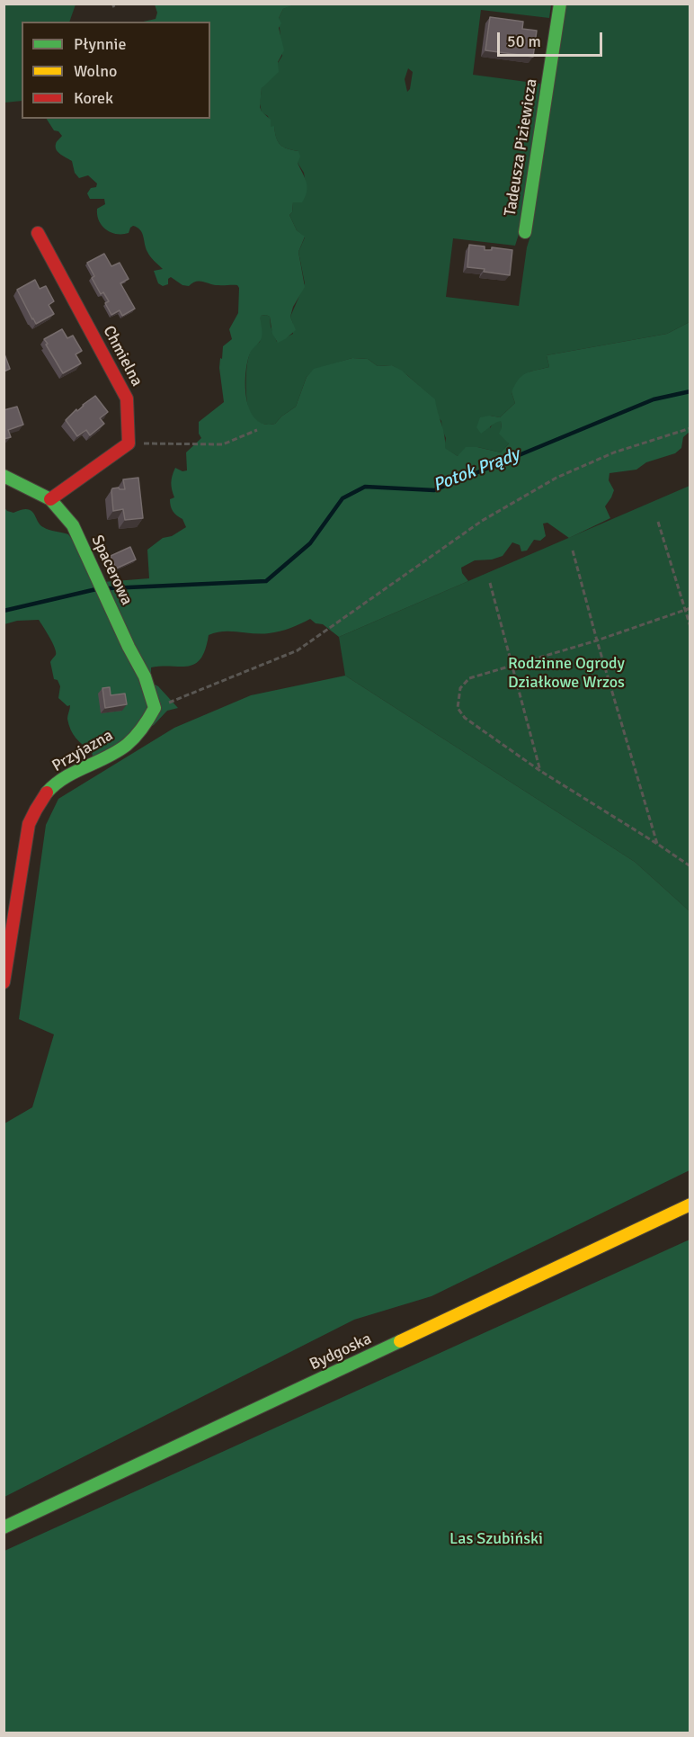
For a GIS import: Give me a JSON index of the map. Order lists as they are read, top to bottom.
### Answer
{
  "streets": {
    "street": [
      "Tadeusza Piziewicza",
      "Chmielna",
      "Spacerowa",
      "Przyjazna",
      "Bydgoska"
    ]
  },
  "crossings": [
    ["Spacerowa", "Przyjazna"]
  ],
  "water": ["Potok Prądy"],
  "parks": ["Rodzinne Ogrody Działkowe Wrzos", "Las Szubiński"],
  "legend": ["Płynnie", "Wolno", "Korek"],
  "scale_bar": "50 m"
}
